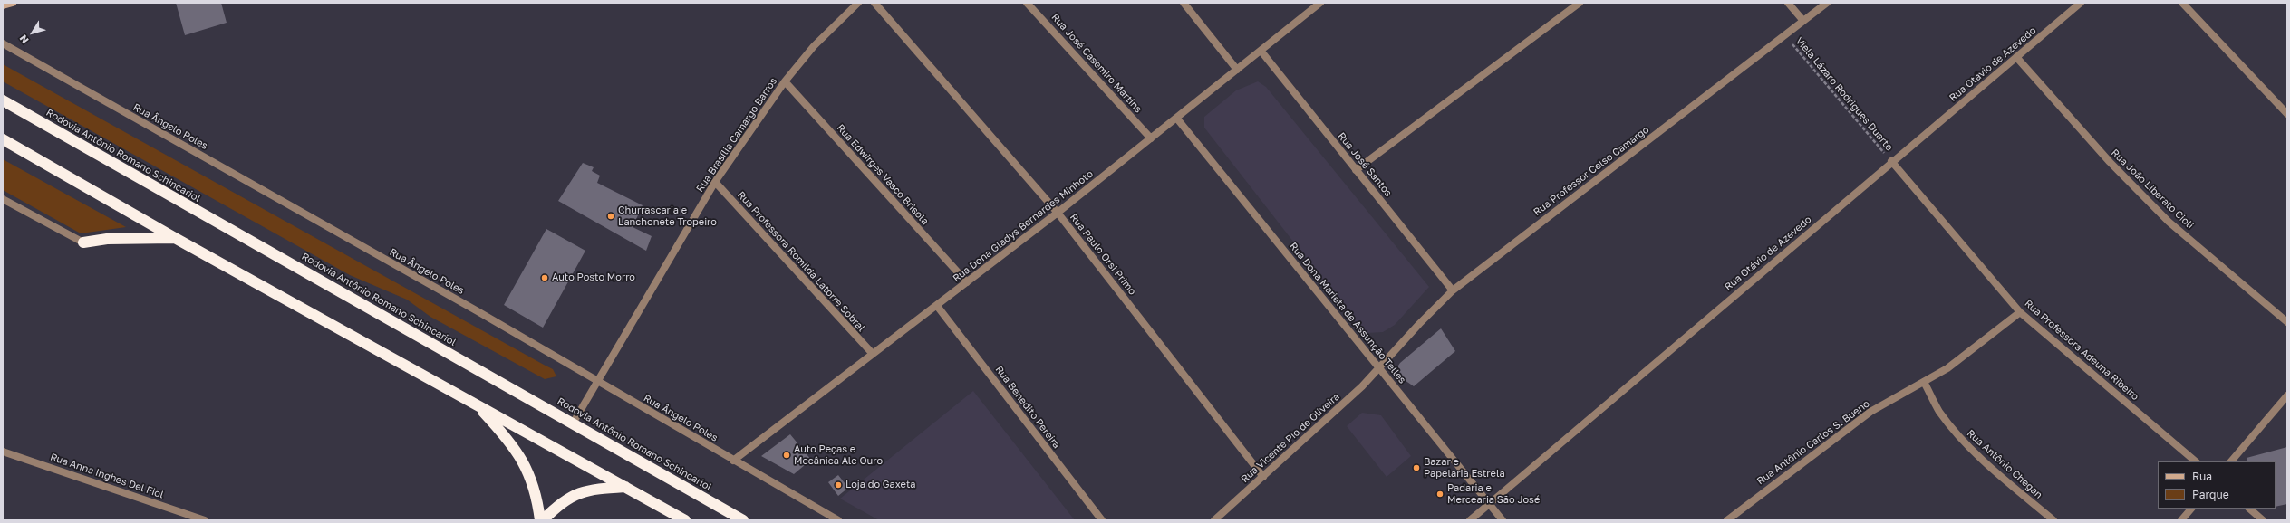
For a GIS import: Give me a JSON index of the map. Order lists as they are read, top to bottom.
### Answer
{
  "streets": {
    "highway": ["Rodovia Antônio Romano Schincariol"],
    "street": [
      "Rua José Casemiro Martins",
      "Rua Otávio de Azevedo",
      "Rua Ângelo Poles",
      "Rua Brasília Camargo Barros",
      "Rua José Santos",
      "Rua Professor Celso Camargo",
      "Rua Edwirges Vasco Brisola",
      "Rua João Liberato Cioli",
      "Rua Dona Gladys Bernardes Minhoto",
      "Rua Paulo Orsi Primo",
      "Rua Professora Romilda Latorre Sobral",
      "Rua Dona Marieta de Assunção Telles",
      "Rua Professora Adeuna Ribeiro",
      "Rua Benedito Pereira",
      "Rua Vicente Pio de Oliveira",
      "Rua Antônio Carlos S. Bueno",
      "Rua Antônio Chegan",
      "Rua Anna Inghes Del Fiol"
    ],
    "path": ["Viela Lázaro Rodrigues Duarte"]
  },
  "crossings": [
    ["Rua José Casemiro Martins", "Rua Dona Gladys Bernardes Minhoto"],
    ["Rua Otávio de Azevedo", "Viela Lázaro Rodrigues Duarte"],
    ["Rua Otávio de Azevedo", "Rua João Liberato Cioli"],
    ["Rua Otávio de Azevedo", "Rua Dona Marieta de Assunção Telles"],
    ["Rua Otávio de Azevedo", "Rua Professora Adeuna Ribeiro"],
    ["Viela Lázaro Rodrigues Duarte", "Rua Professor Celso Camargo"],
    ["Viela Lázaro Rodrigues Duarte", "Rua Professora Adeuna Ribeiro"],
    ["Rua Ângelo Poles", "Rua Brasília Camargo Barros"],
    ["Rua Ângelo Poles", "Rua Dona Gladys Bernardes Minhoto"],
    ["Rua Brasília Camargo Barros", "Rodovia Antônio Romano Schincariol"],
    ["Rua Brasília Camargo Barros", "Rua Edwirges Vasco Brisola"],
    ["Rua Brasília Camargo Barros", "Rua Professora Romilda Latorre Sobral"],
    ["Rua José Santos", "Rua Professor Celso Camargo"],
    ["Rua José Santos", "Rua Dona Gladys Bernardes Minhoto"],
    ["Rua Professor Celso Camargo", "Rua Dona Marieta de Assunção Telles"],
    ["Rua Professor Celso Camargo", "Rua Vicente Pio de Oliveira"],
    ["Rua Edwirges Vasco Brisola", "Rua Dona Gladys Bernardes Minhoto"],
    ["Rua Dona Gladys Bernardes Minhoto", "Rua Paulo Orsi Primo"],
    ["Rua Dona Gladys Bernardes Minhoto", "Rua Professora Romilda Latorre Sobral"],
    ["Rua Dona Gladys Bernardes Minhoto", "Rua Dona Marieta de Assunção Telles"],
    ["Rua Dona Gladys Bernardes Minhoto", "Rua Benedito Pereira"],
    ["Rua Paulo Orsi Primo", "Rua Vicente Pio de Oliveira"],
    ["Rua Dona Marieta de Assunção Telles", "Rua Vicente Pio de Oliveira"],
    ["Rua Professora Adeuna Ribeiro", "Rua Antônio Carlos S. Bueno"],
    ["Rua Antônio Carlos S. Bueno", "Rua Antônio Chegan"]
  ],
  "places": [
    "Churrascaria e Lanchonete Tropeiro",
    "Auto Posto Morro",
    "Auto Peças e Mecânica Ale Ouro",
    "Bazar e Papelaria Estrela",
    "Loja do Gaxeta",
    "Padaria e Mercearia São José"
  ],
  "legend": ["Rua", "Parque"],
  "north": "bottom left"
}
